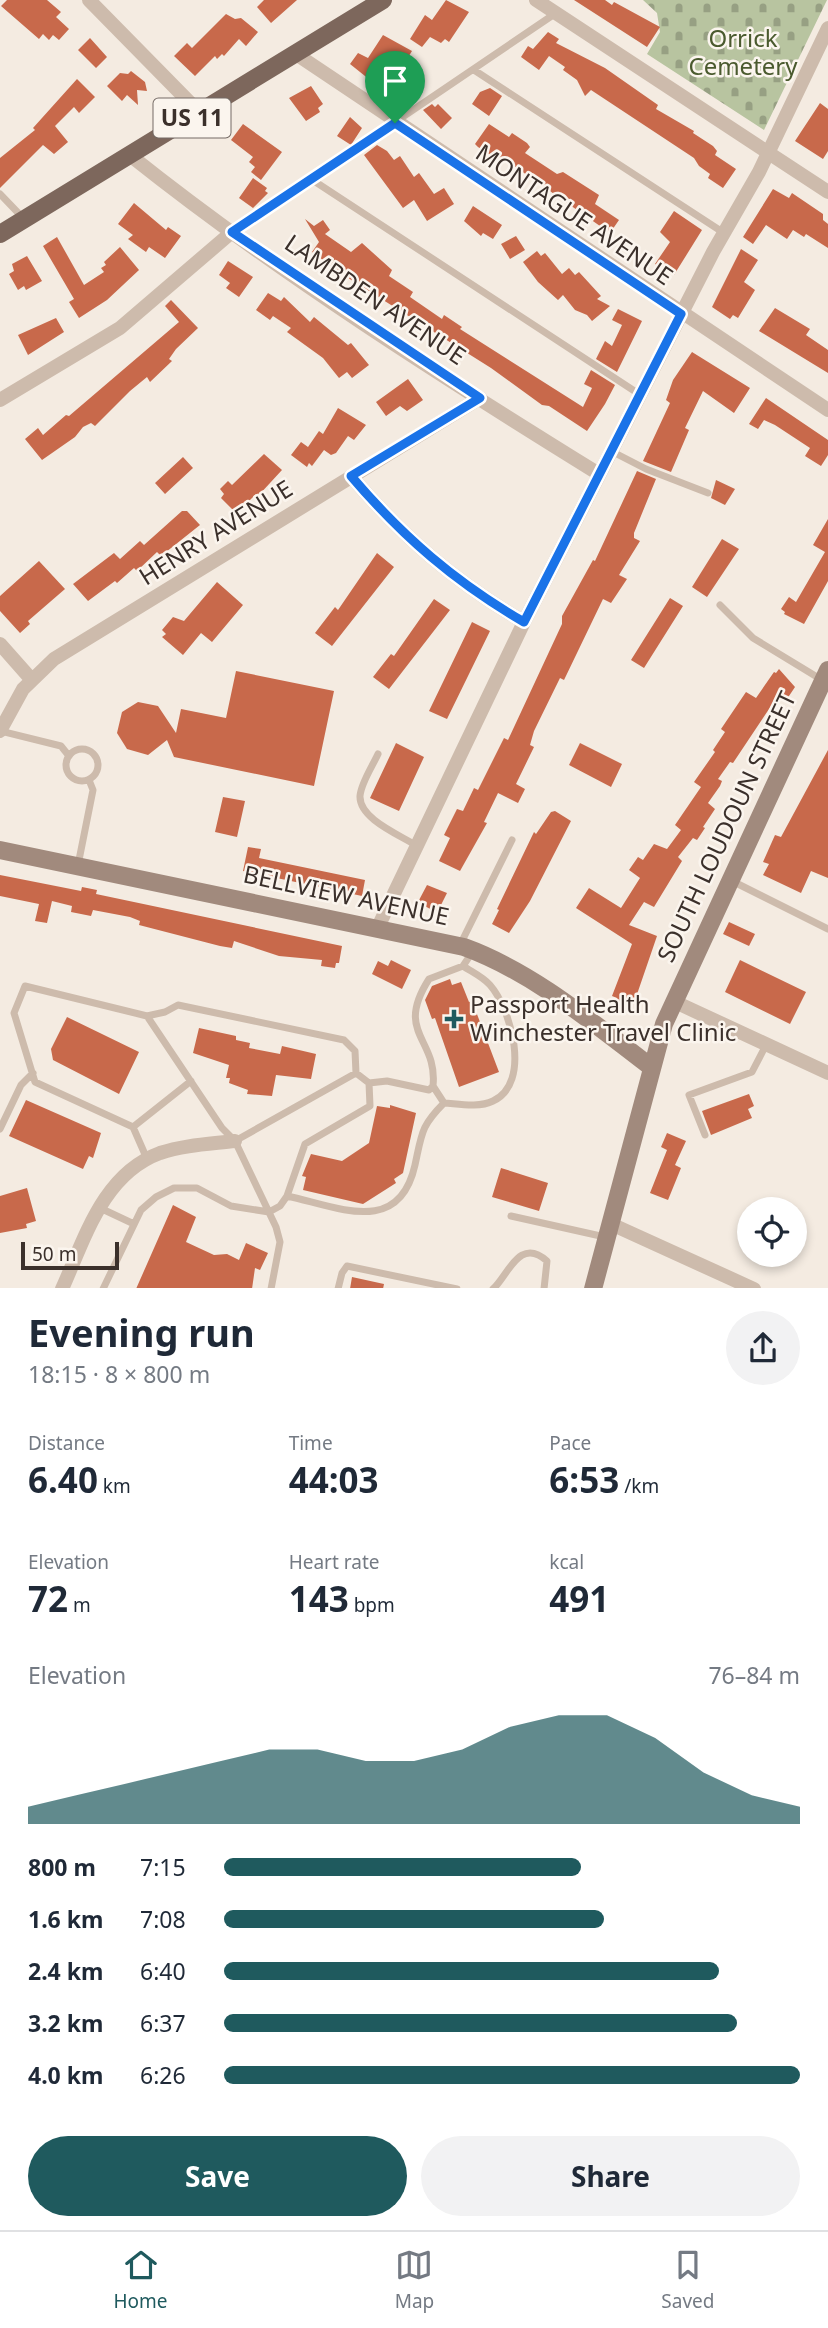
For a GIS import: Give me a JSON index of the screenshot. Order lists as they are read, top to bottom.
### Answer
{
  "streets": {
    "main road": ["US 11"],
    "street": [
      "MONTAGUE AVENUE",
      "LAMBDEN AVENUE",
      "HENRY AVENUE",
      "SOUTH LOUDOUN STREET",
      "BELLVIEW AVENUE"
    ]
  },
  "crossings": [
    ["US 11", "MONTAGUE AVENUE"],
    ["US 11", "LAMBDEN AVENUE"],
    ["LAMBDEN AVENUE", "HENRY AVENUE"],
    ["SOUTH LOUDOUN STREET", "BELLVIEW AVENUE"]
  ],
  "parks": ["Orrick Cemetery"],
  "places": {
    "health": ["Passport Health Winchester Travel Clinic"]
  },
  "scale_bar": "50 m",
  "page": {
    "scale": "50 m",
    "heading": ["Evening run", "18:15 · 8 × 800 m"],
    "stats": [
      ["Distance", "6.40 km"],
      ["Time", "44:03"],
      ["Pace", "6:53 /km"],
      ["Elevation", "72 m"],
      ["Heart rate", "143 bpm"],
      ["kcal", "491"]
    ],
    "chart": ["Elevation", "76–84 m"],
    "list": [
      {
        "name": "800 m",
        "note": "7:15"
      },
      {
        "name": "1.6 km",
        "note": "7:08"
      },
      {
        "name": "2.4 km",
        "note": "6:40"
      },
      {
        "name": "3.2 km",
        "note": "6:37"
      },
      {
        "name": "4.0 km",
        "note": "6:26"
      }
    ],
    "buttons": ["Save", "Share"],
    "tabs": ["Home", "Map", "Saved"]
  }
}
